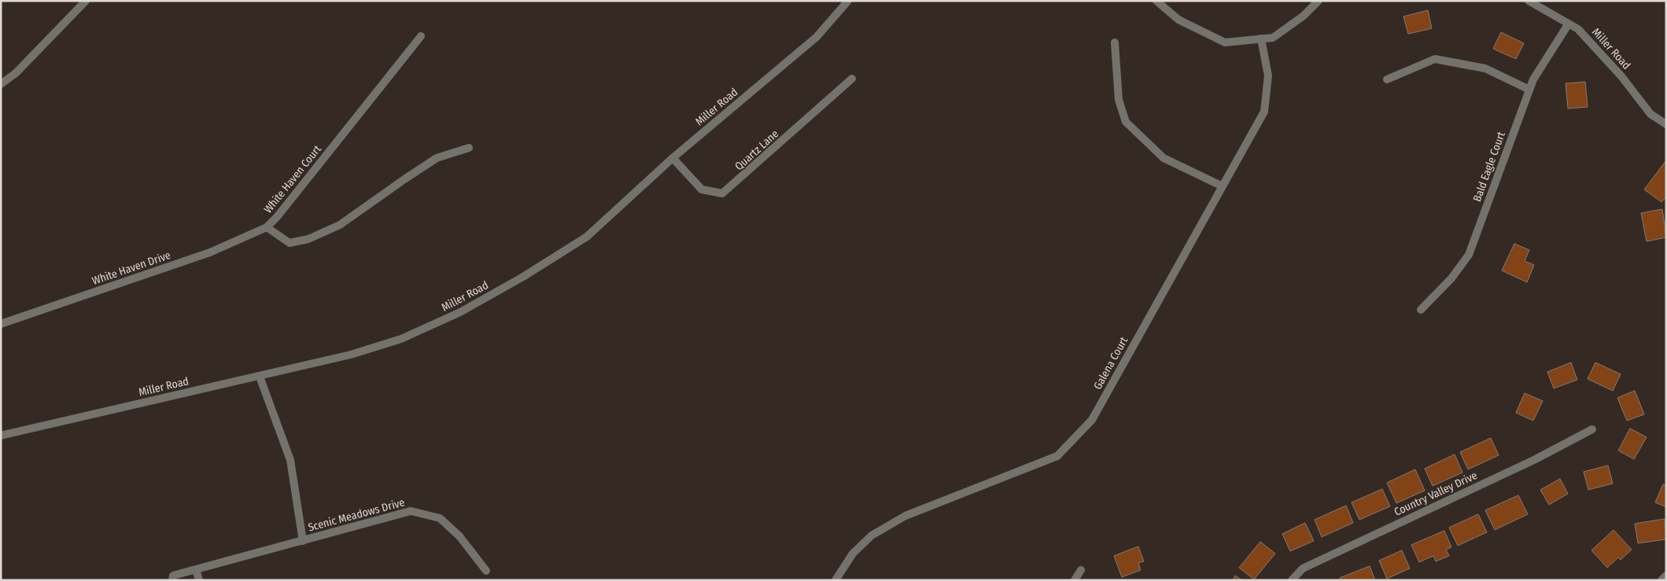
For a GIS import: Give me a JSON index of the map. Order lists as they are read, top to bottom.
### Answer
{
  "streets": {
    "street": [
      "Miller Road",
      "Quartz Lane",
      "Bald Eagle Court",
      "White Haven Court",
      "White Haven Drive",
      "Galena Court",
      "Country Valley Drive",
      "Scenic Meadows Drive"
    ]
  },
  "crossings": [
    ["Miller Road", "Quartz Lane"],
    ["Miller Road", "Bald Eagle Court"],
    ["Miller Road", "Scenic Meadows Drive"],
    ["White Haven Court", "White Haven Drive"]
  ]
}
